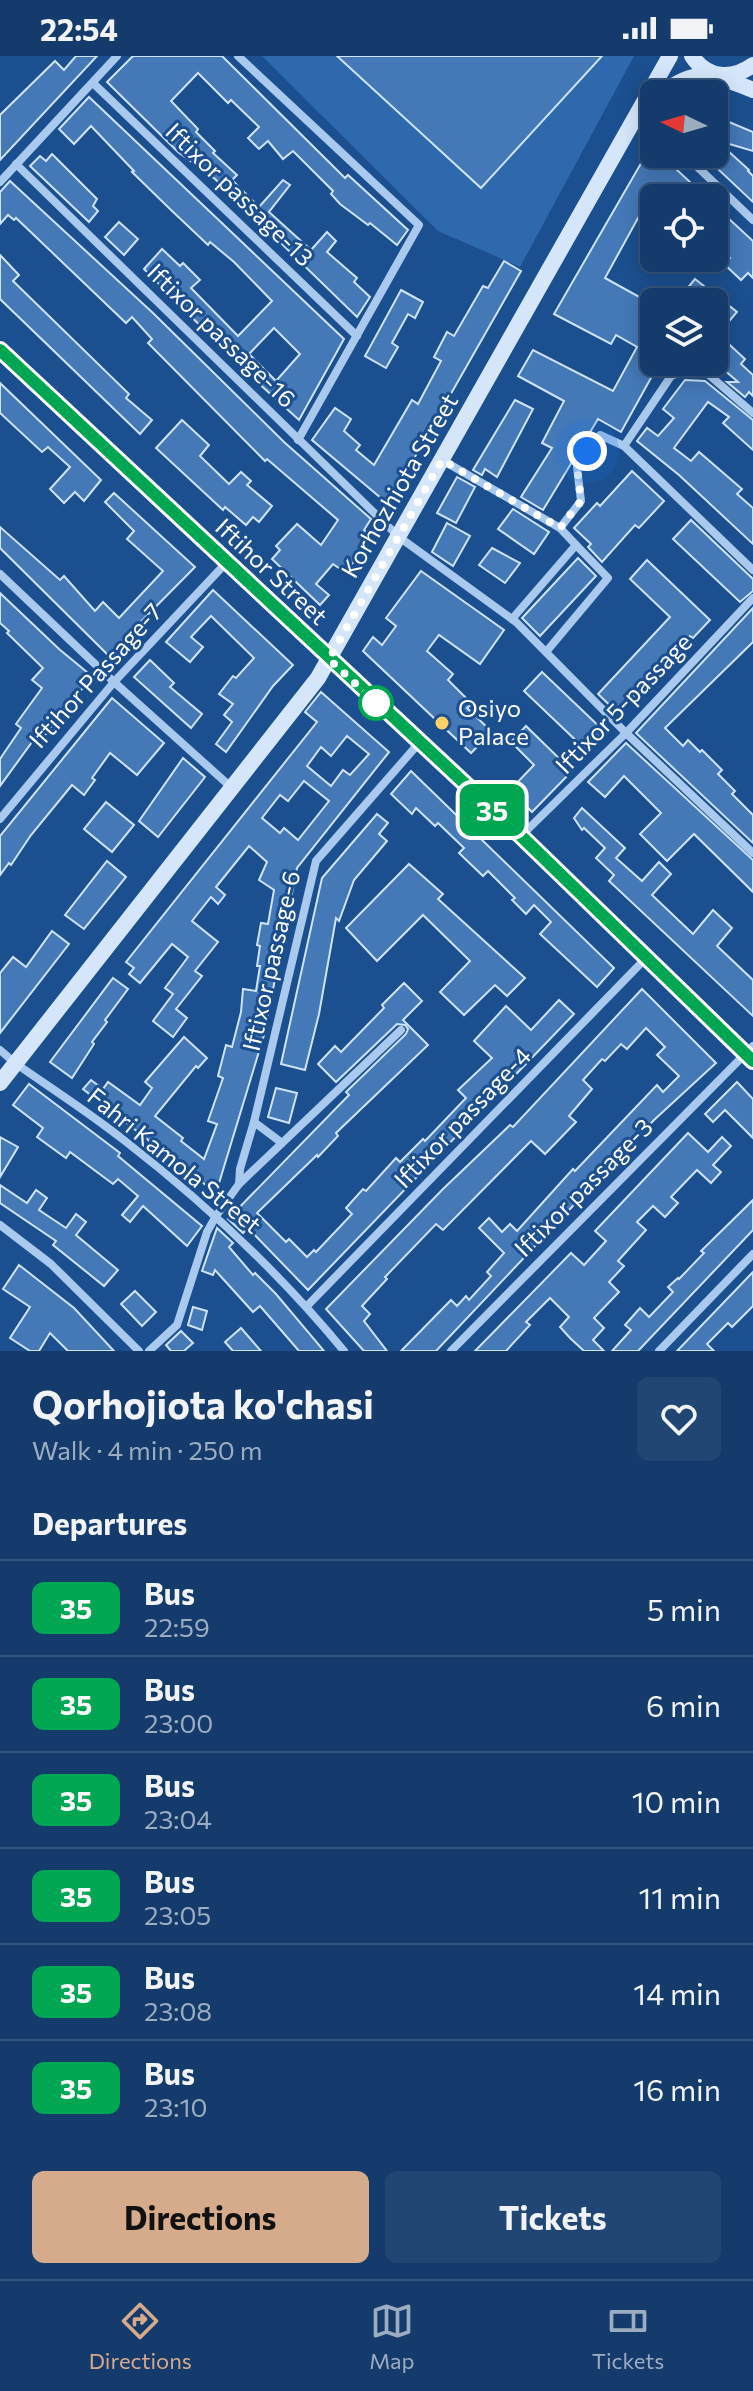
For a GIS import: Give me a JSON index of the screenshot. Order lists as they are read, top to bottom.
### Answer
{
  "streets": {
    "street": [
      "Iftixor passage-13",
      "Iftixor passage-16",
      "Korhozhiota Street",
      "Iftihor Street",
      "Iftihor Passage-7",
      "Iftixor 5-passage",
      "Iftixor passage-6",
      "Iftixor passage-4",
      "Fahri Kamola Street",
      "Iftixor passage-3"
    ]
  },
  "crossings": [
    ["Iftixor passage-16", "Korhozhiota Street"],
    ["Iftixor passage-16", "Iftixor 5-passage"],
    ["Korhozhiota Street", "Iftihor Street"],
    ["Korhozhiota Street", "Fahri Kamola Street"],
    ["Iftihor Street", "Iftihor Passage-7"],
    ["Iftihor Street", "Iftixor 5-passage"],
    ["Iftihor Street", "Iftixor passage-6"],
    ["Iftihor Street", "Iftixor passage-4"],
    ["Iftihor Street", "Iftixor passage-3"],
    ["Iftixor passage-6", "Fahri Kamola Street"],
    ["Iftixor passage-4", "Fahri Kamola Street"]
  ],
  "places": ["Osiyo Palace"],
  "lines": ["bus line 35"],
  "north": "left",
  "page": {
    "status": "22:54",
    "on_map": "35",
    "heading": [
      ["Qorhojiota ko'chasi", "Walk · 4 min · 250 m"],
      "Departures"
    ],
    "list": [
      {
        "mark": "35",
        "name": "Bus",
        "note": "22:59",
        "value": "5 min"
      },
      {
        "mark": "35",
        "name": "Bus",
        "note": "23:00",
        "value": "6 min"
      },
      {
        "mark": "35",
        "name": "Bus",
        "note": "23:04",
        "value": "10 min"
      },
      {
        "mark": "35",
        "name": "Bus",
        "note": "23:05",
        "value": "11 min"
      },
      {
        "mark": "35",
        "name": "Bus",
        "note": "23:08",
        "value": "14 min"
      },
      {
        "mark": "35",
        "name": "Bus",
        "note": "23:10",
        "value": "16 min"
      }
    ],
    "buttons": ["Directions", "Tickets"],
    "tabs": ["Directions", "Map", "Tickets"]
  }
}
